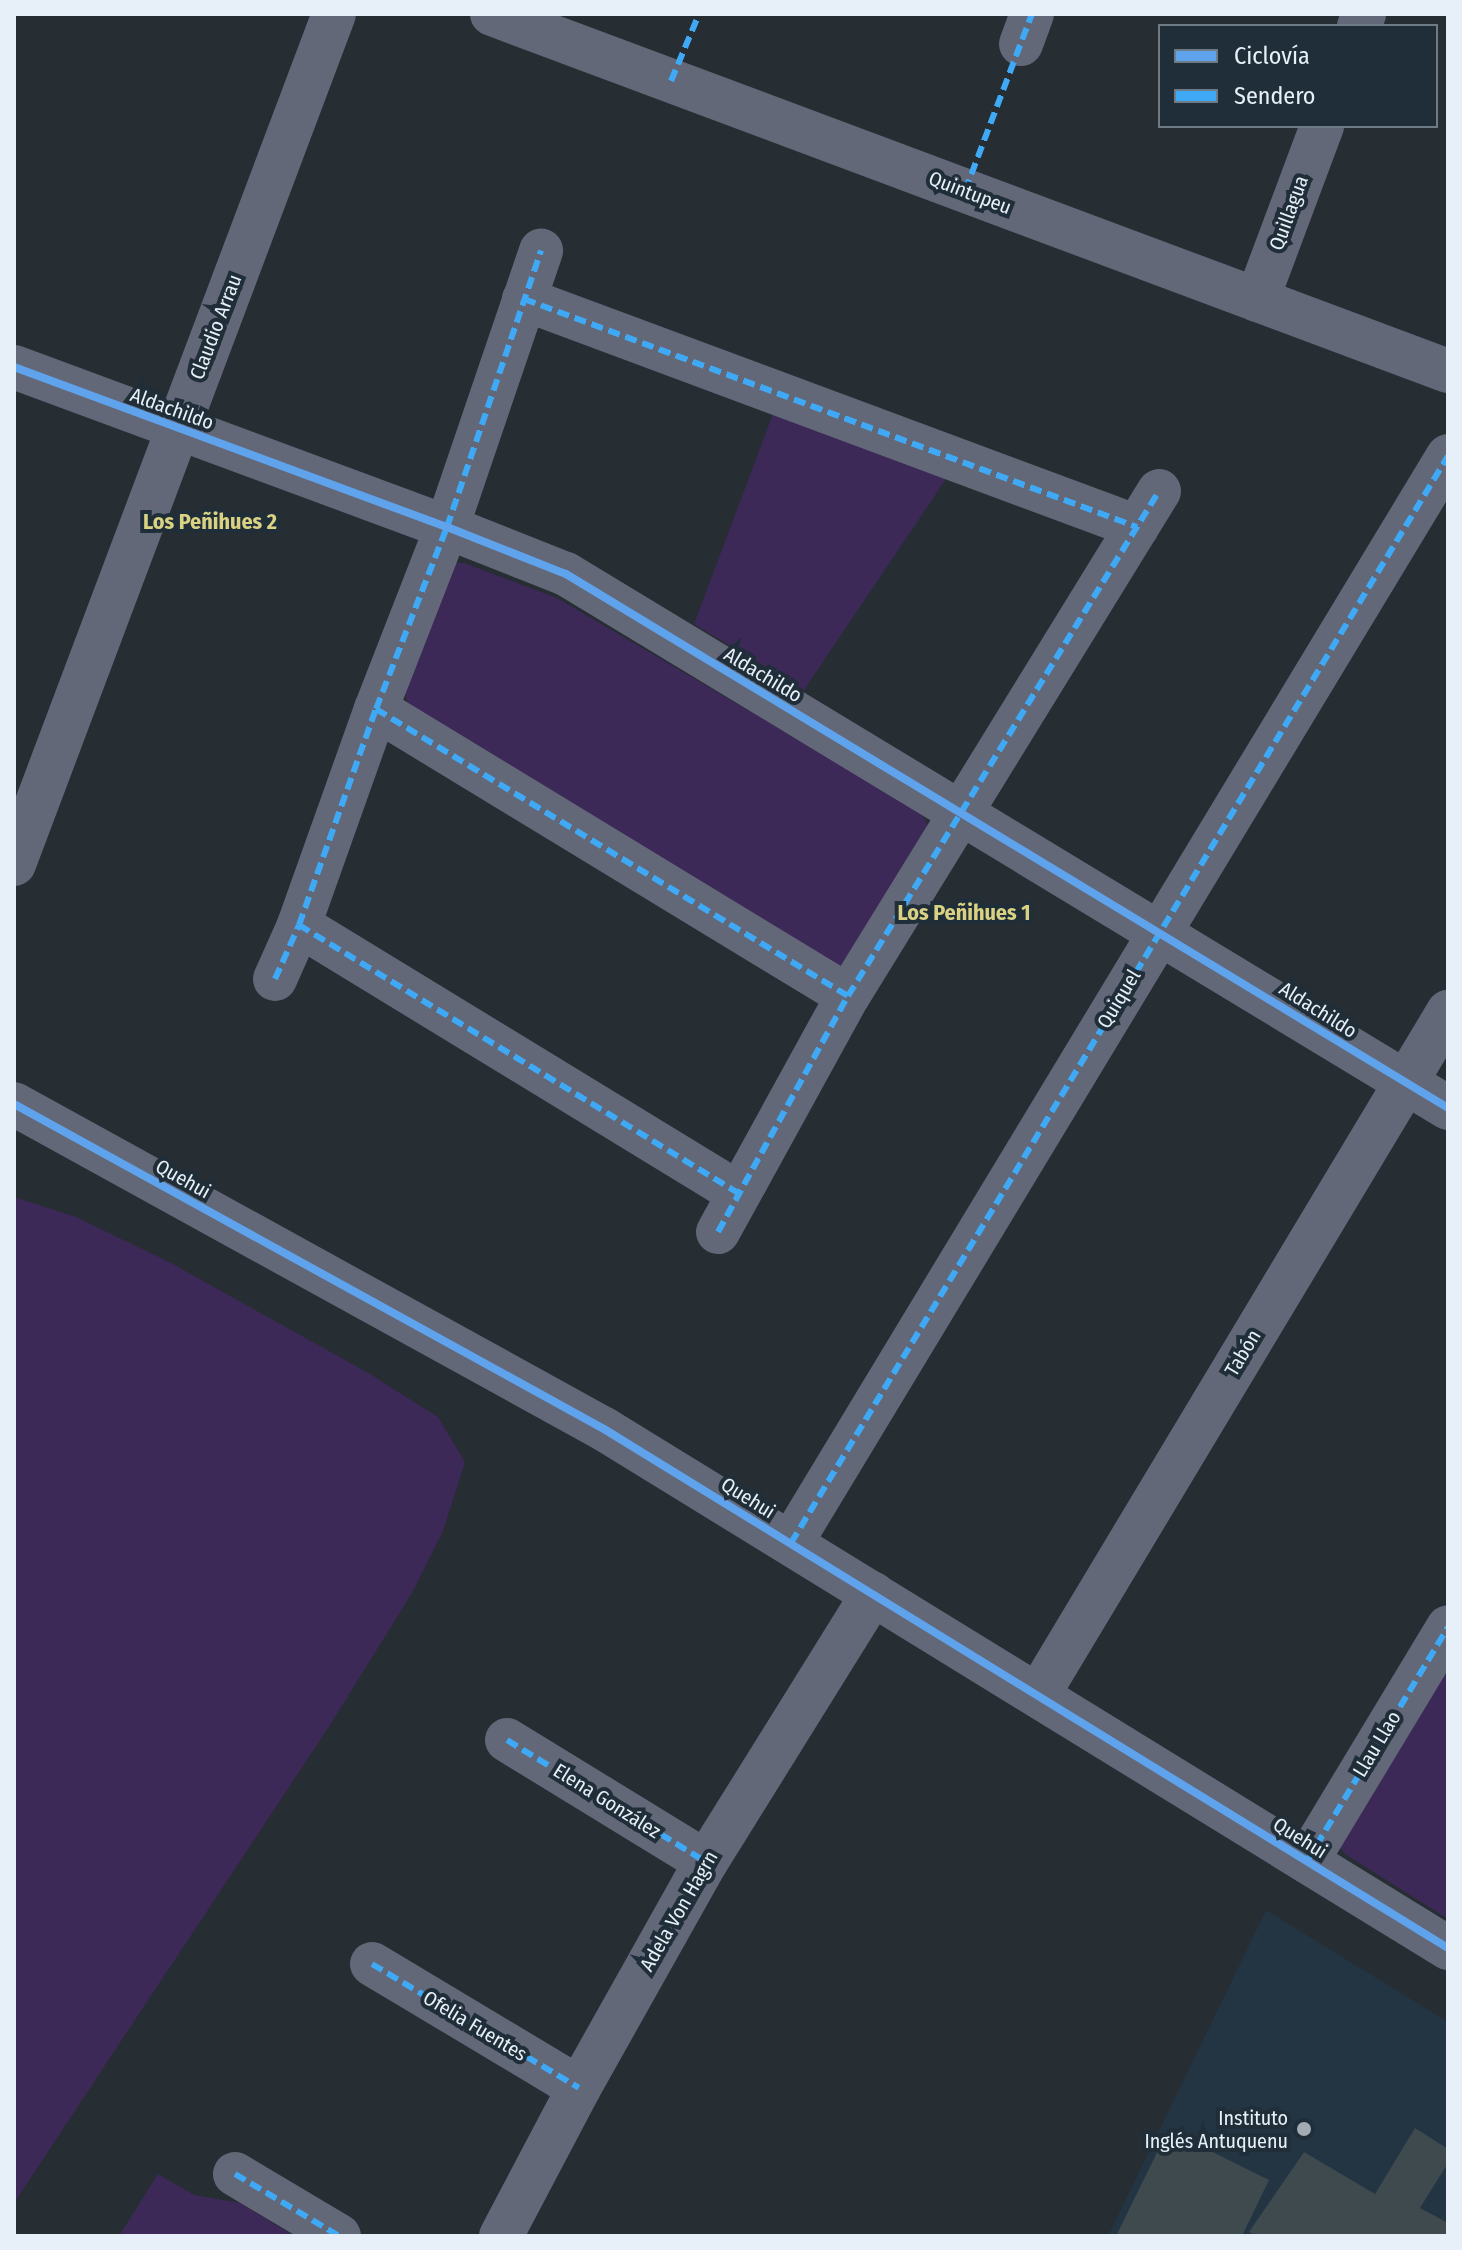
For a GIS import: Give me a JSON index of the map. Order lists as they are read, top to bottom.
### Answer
{
  "streets": {
    "street": [
      "Quintupeu",
      "Quillagua",
      "Claudio Arrau",
      "Aldachildo",
      "Quiquel",
      "Quehui",
      "Tabón",
      "Llau Llao",
      "Elena González",
      "Adela Von Hagrn",
      "Ofelia Fuentes"
    ]
  },
  "crossings": [
    ["Quintupeu", "Quillagua"],
    ["Claudio Arrau", "Aldachildo"],
    ["Aldachildo", "Quiquel"],
    ["Aldachildo", "Tabón"],
    ["Quiquel", "Quehui"],
    ["Quehui", "Tabón"],
    ["Quehui", "Llau Llao"],
    ["Quehui", "Adela Von Hagrn"],
    ["Elena González", "Adela Von Hagrn"],
    ["Adela Von Hagrn", "Ofelia Fuentes"]
  ],
  "districts": ["Los Peñihues 2", "Los Peñihues 1"],
  "places": ["Instituto Inglés Antuquenu"],
  "legend": ["Ciclovía", "Sendero"]
}
